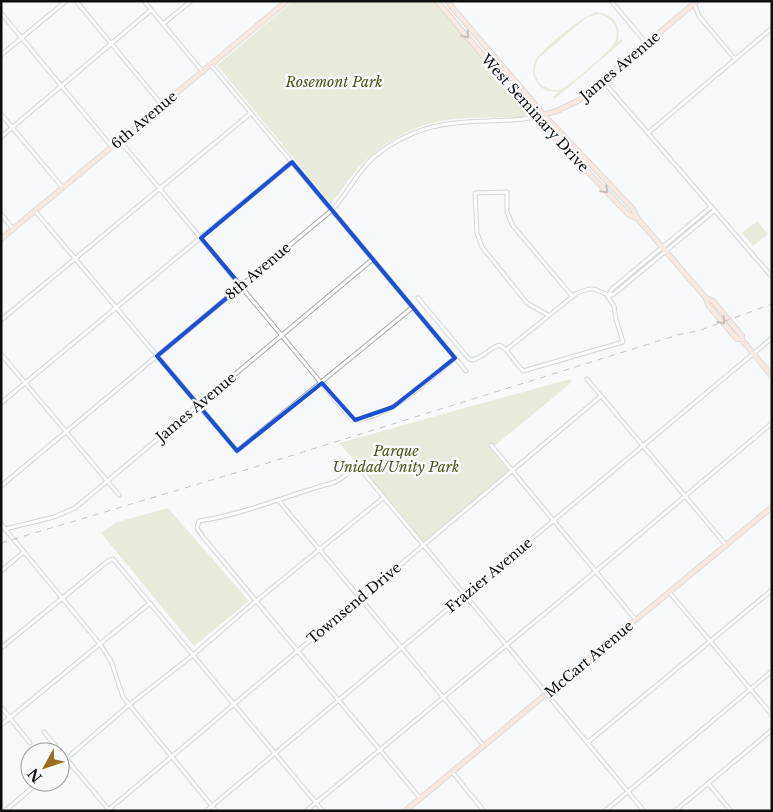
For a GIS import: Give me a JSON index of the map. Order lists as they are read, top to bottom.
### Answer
{
  "streets": {
    "main road": [
      "James Avenue",
      "West Seminary Drive",
      "6th Avenue",
      "McCart Avenue"
    ],
    "street": ["8th Avenue", "Frazier Avenue", "Townsend Drive"]
  },
  "crossings": [
    ["James Avenue", "West Seminary Drive"],
    ["James Avenue", "8th Avenue"],
    ["West Seminary Drive", "8th Avenue"],
    ["West Seminary Drive", "Frazier Avenue"]
  ],
  "parks": ["Rosemont Park", "Parque Unidad/Unity Park"],
  "north": "bottom left"
}
